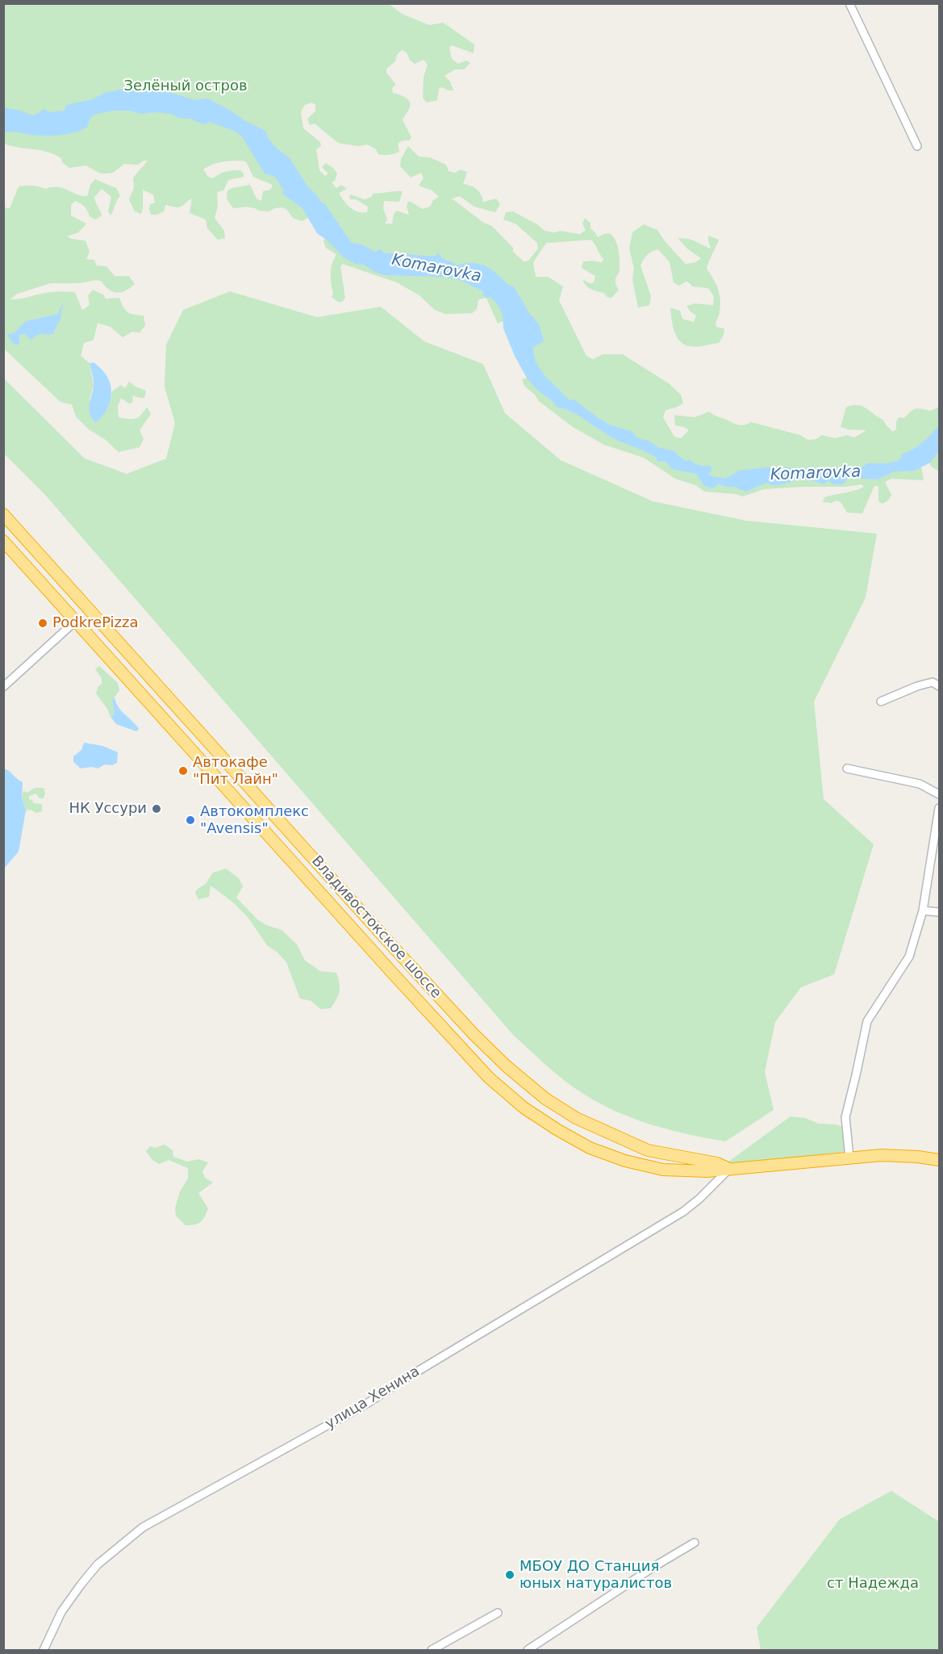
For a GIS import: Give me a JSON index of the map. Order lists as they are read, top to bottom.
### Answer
{
  "streets": {
    "highway": ["Владивостокское шоссе"],
    "street": ["улица Хенина"]
  },
  "crossings": [
    ["Владивостокское шоссе", "улица Хенина"]
  ],
  "water": ["Komarovka"],
  "parks": ["Зелёный остров", "ст Надежда"],
  "places": [
    "PodkrePizza",
    "Автокафе \"Пит Лайн\"",
    "НК Уссури",
    "Автокомплекс \"Avensis\"",
    "МБОУ ДО Станция юных натуралистов"
  ]
}
